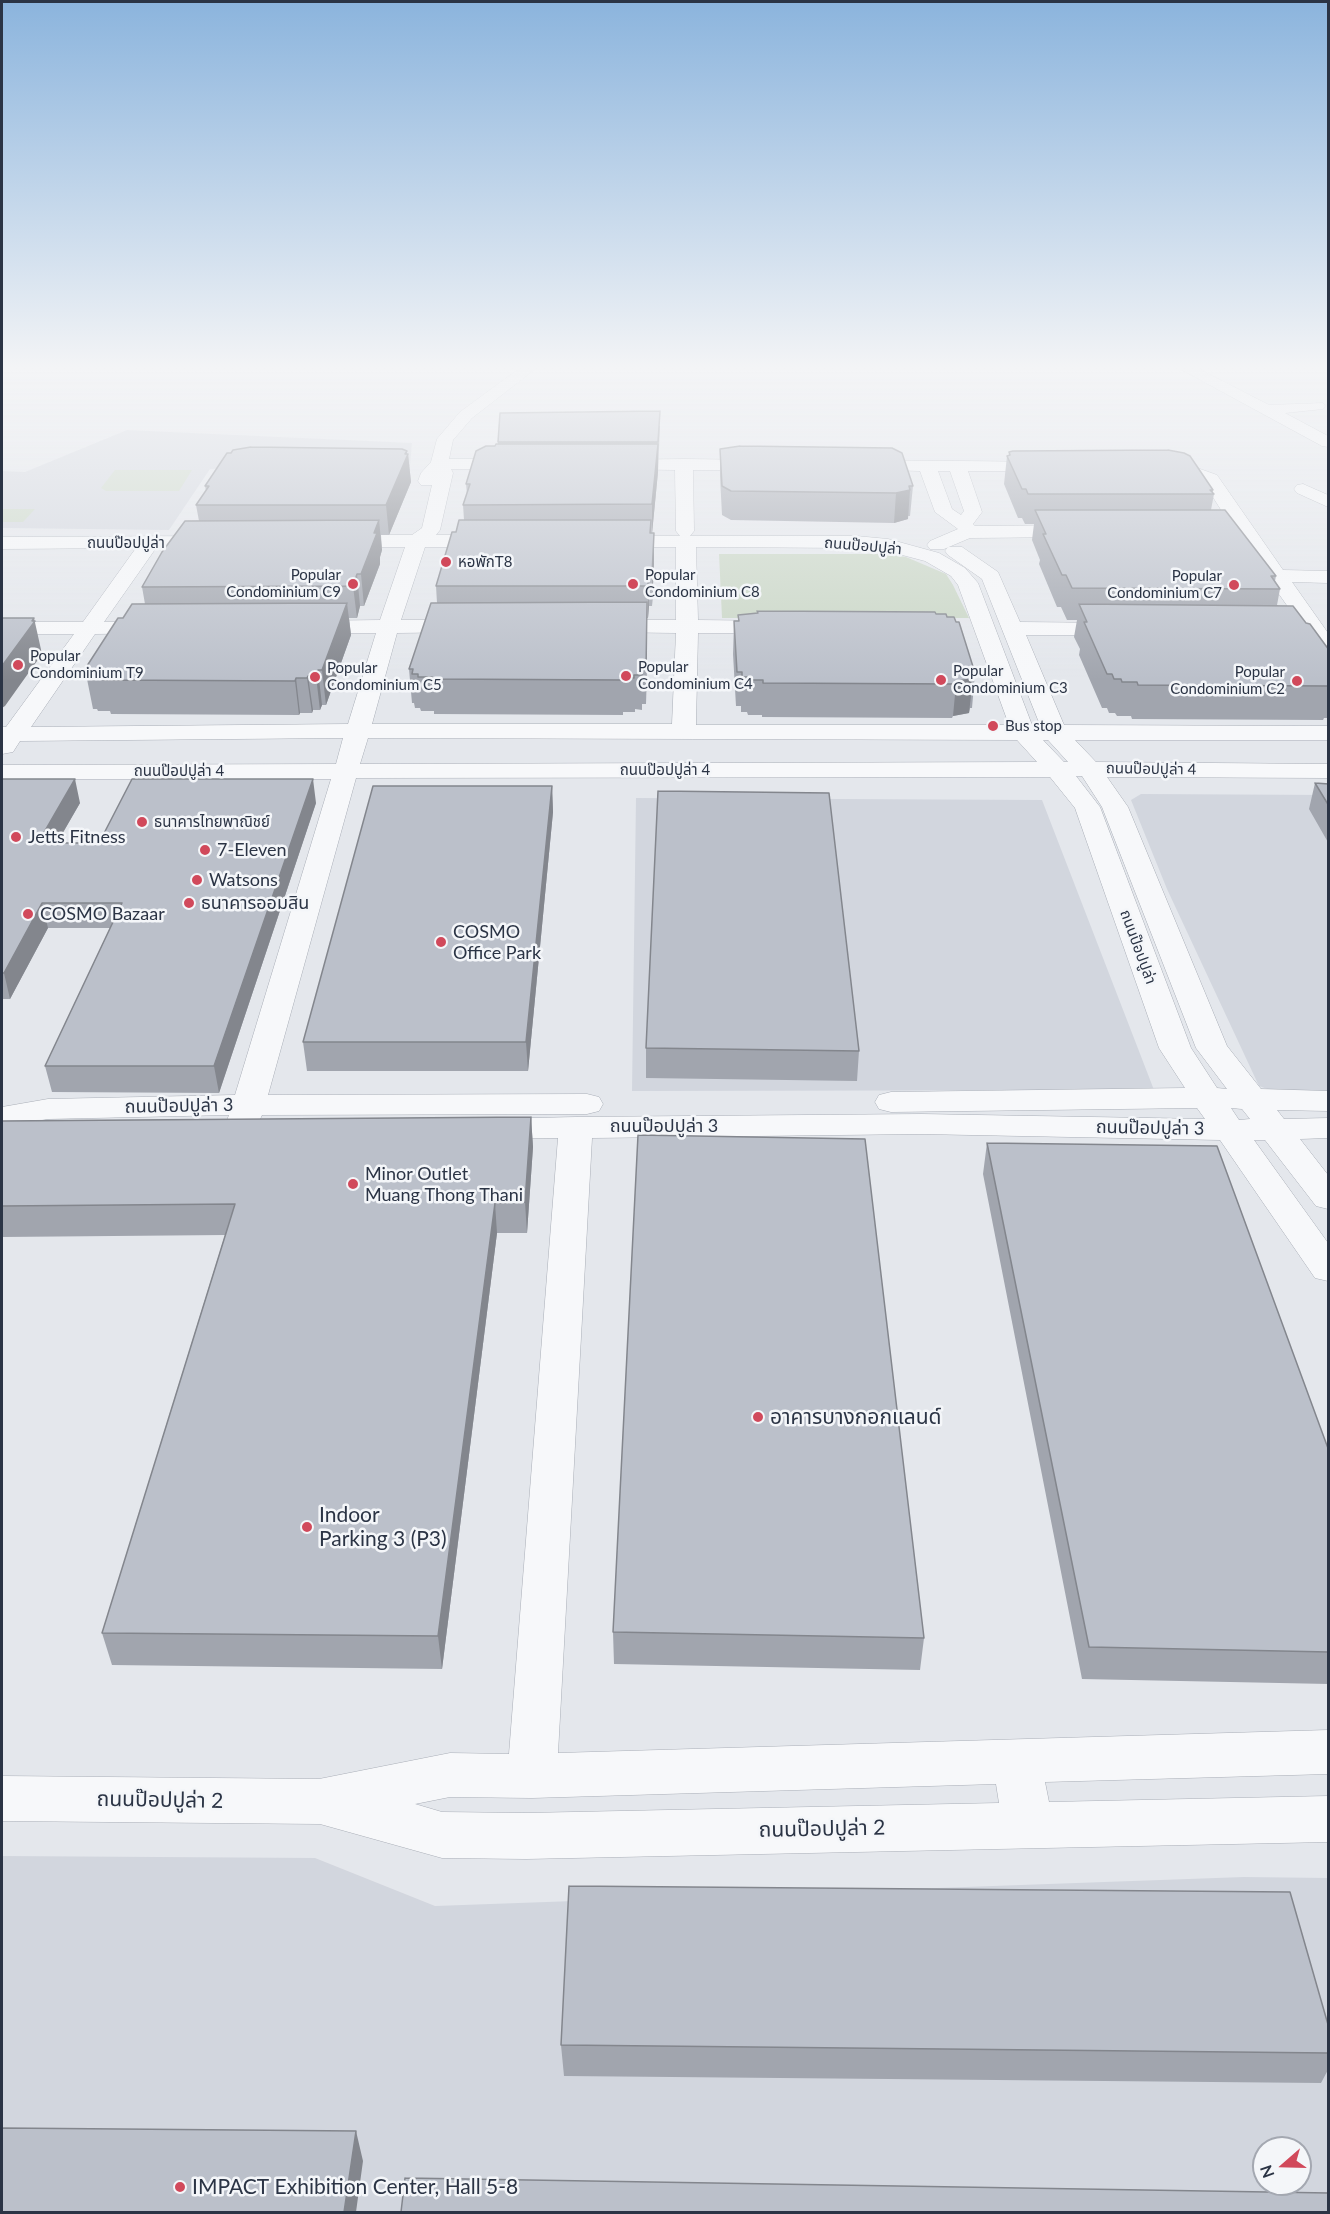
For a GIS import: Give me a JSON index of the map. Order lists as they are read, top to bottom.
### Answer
{
  "streets": {
    "street": [
      "ถนนป๊อปปูล่า",
      "ถนนป๊อปปูล่า 4",
      "ถนนป๊อปปูล่า 3",
      "ถนนป๊อปปูล่า 2"
    ]
  },
  "crossings": [
    ["ถนนป๊อปปูล่า", "ถนนป๊อปปูล่า 4"],
    ["ถนนป๊อปปูล่า", "ถนนป๊อปปูล่า 3"]
  ],
  "places": [
    "หอพักT8",
    "Popular Condominium C9",
    "Popular Condominium C8",
    "Popular Condominium C7",
    "Popular Condominium T9",
    "Popular Condominium C4",
    "Popular Condominium C5",
    "Popular Condominium C3",
    "Popular Condominium C2",
    "Bus stop",
    "ธนาคารไทยพาณิชย์",
    "Jetts Fitness",
    "7-Eleven",
    "Watsons",
    "ธนาคารออมสิน",
    "COSMO Bazaar",
    "COSMO Office Park",
    "Minor Outlet Muang Thong Thani",
    "อาคารบางกอกแลนด์",
    "Indoor Parking 3 (P3)",
    "IMPACT Exhibition Center, Hall 5-8"
  ],
  "north": "left"
}
